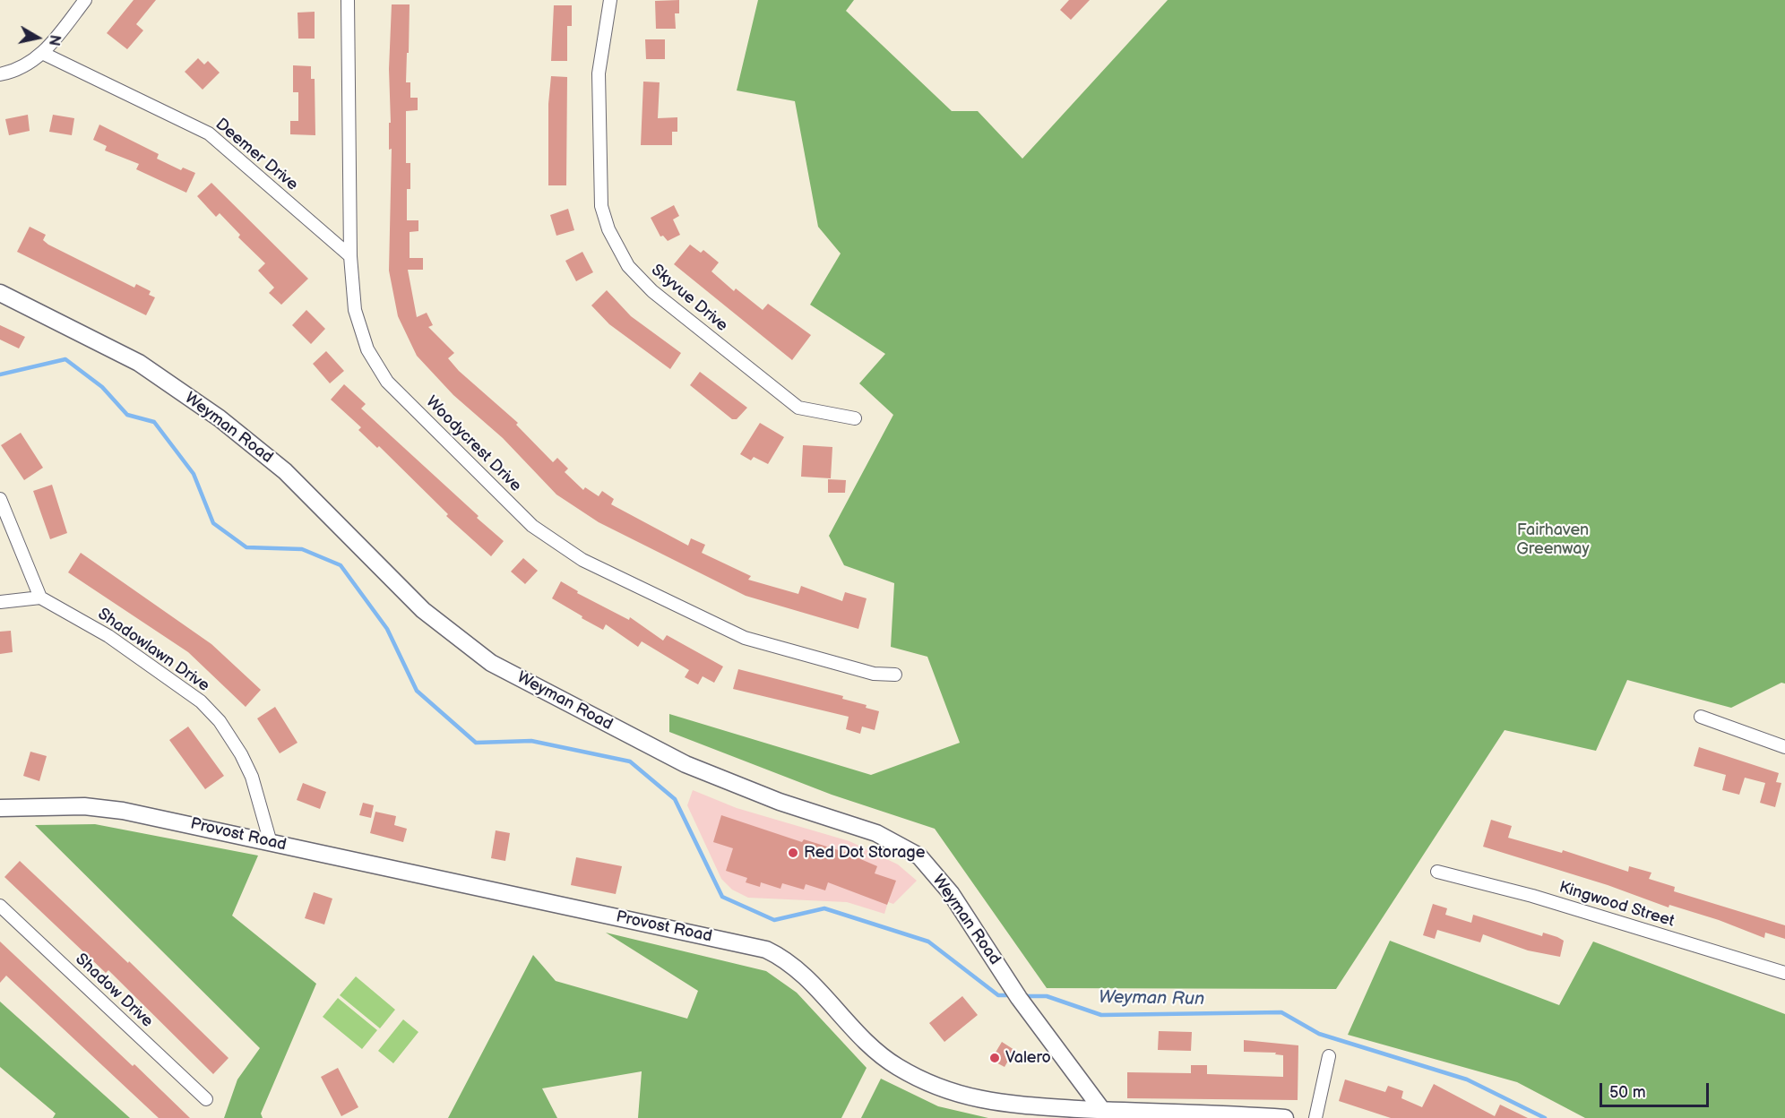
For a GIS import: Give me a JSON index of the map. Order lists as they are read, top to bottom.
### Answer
{
  "streets": {
    "street": [
      "Deemer Drive",
      "Skyvue Drive",
      "Weyman Road",
      "Woodycrest Drive",
      "Shadowlawn Drive",
      "Provost Road",
      "Kingwood Street",
      "Shadow Drive"
    ]
  },
  "crossings": [
    ["Deemer Drive", "Woodycrest Drive"],
    ["Weyman Road", "Provost Road"],
    ["Shadowlawn Drive", "Provost Road"]
  ],
  "water": ["Weyman Run"],
  "parks": ["Fairhaven Greenway"],
  "places": ["Red Dot Storage", "Valero"],
  "scale_bar": "50 m",
  "north": "right"
}
